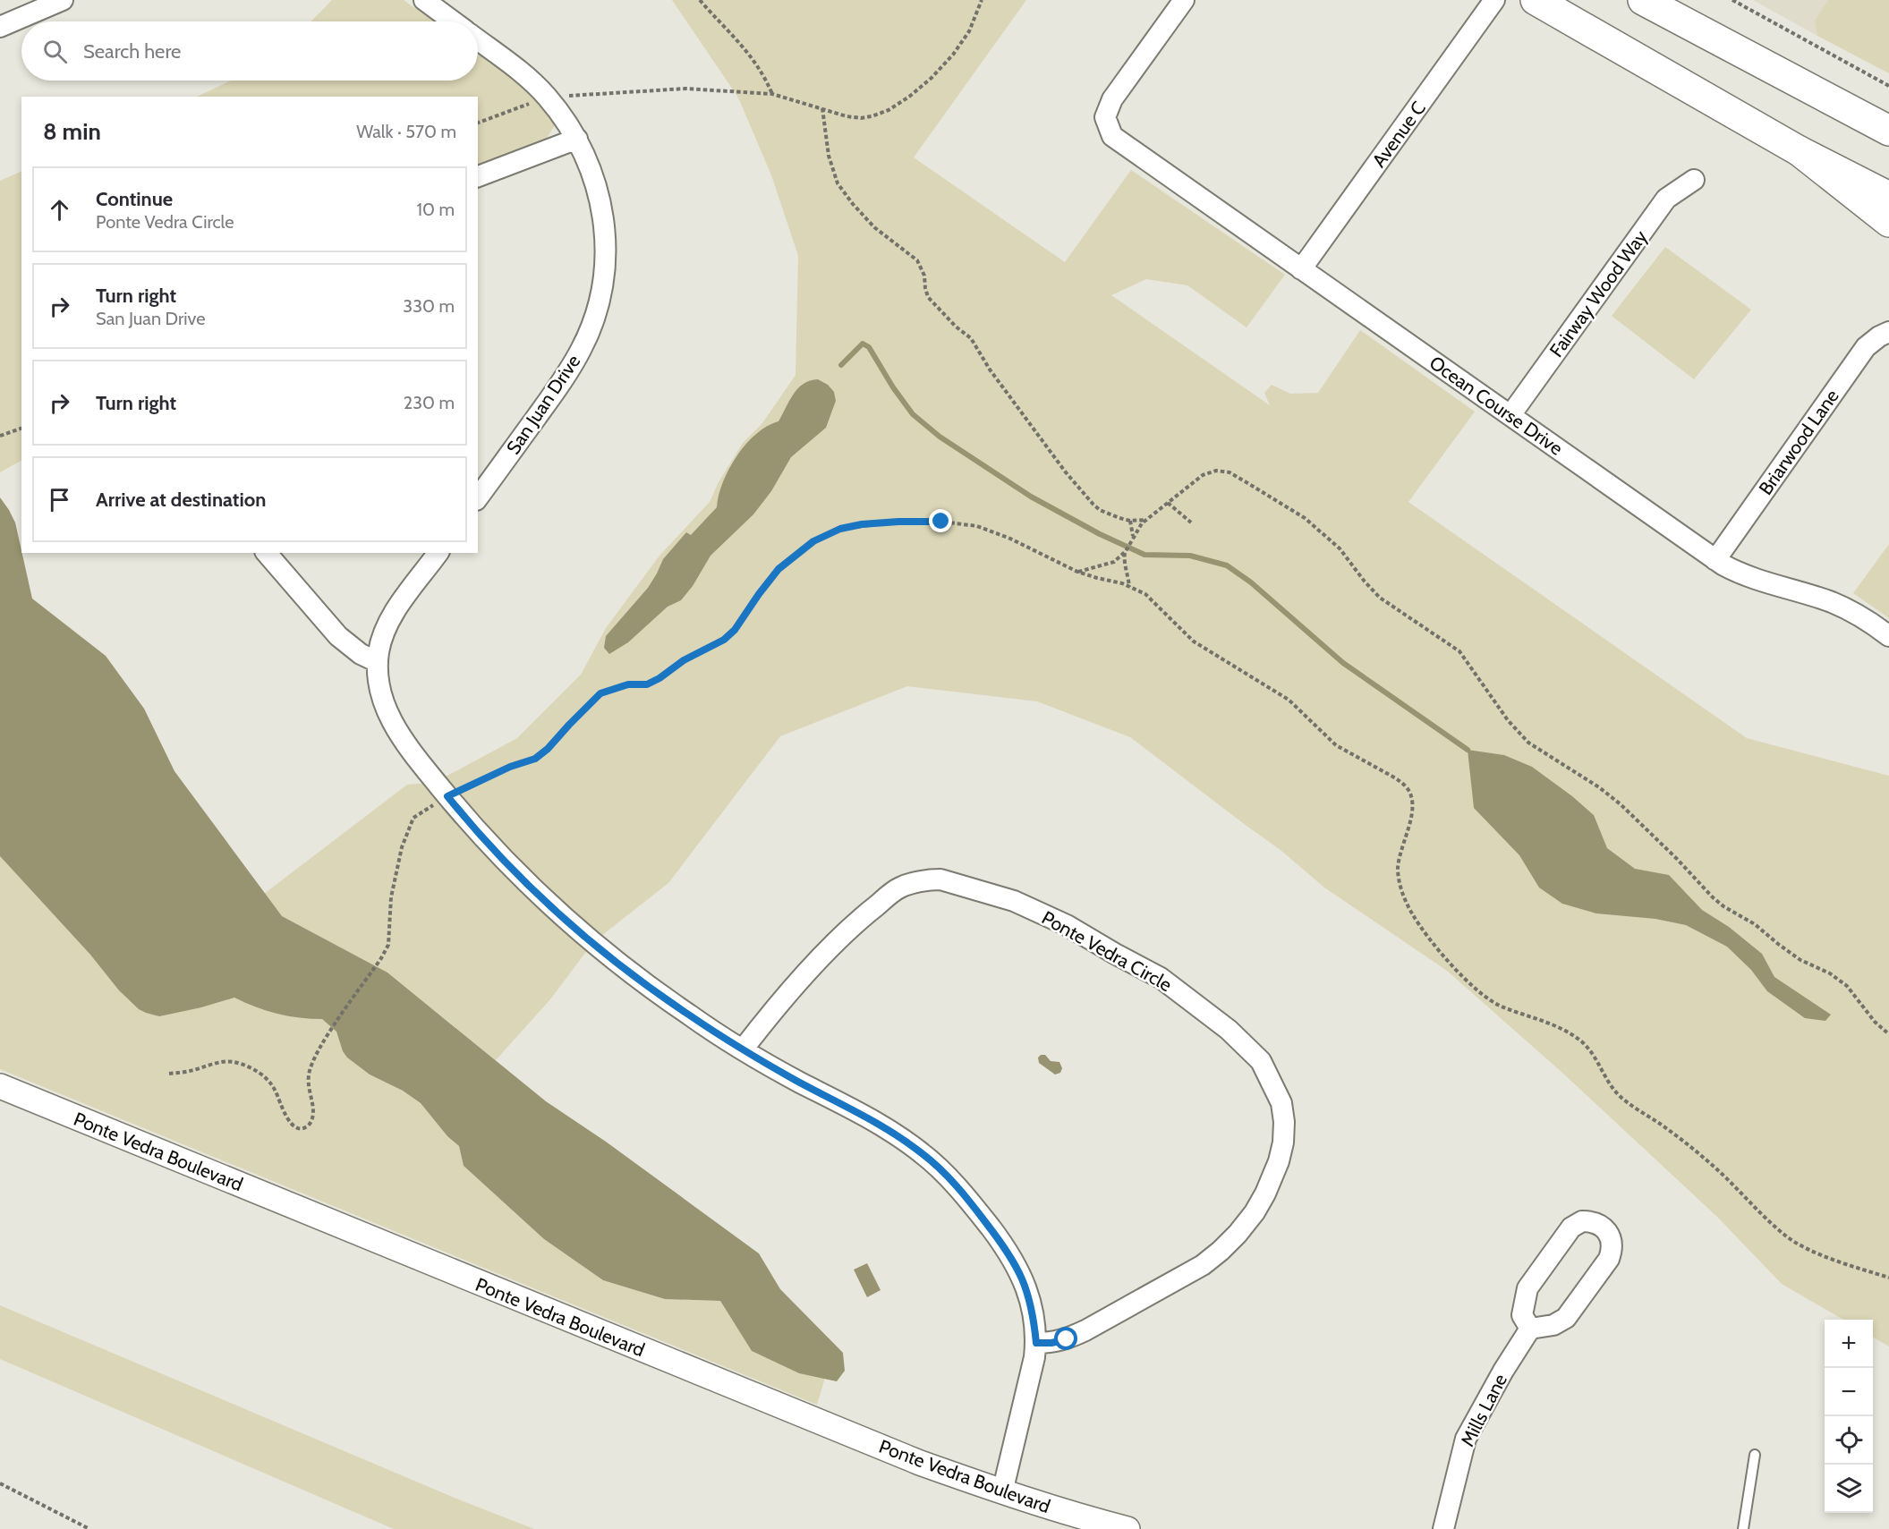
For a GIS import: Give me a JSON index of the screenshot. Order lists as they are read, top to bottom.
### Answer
{
  "streets": {
    "street": [
      "Avenue C",
      "Fairway Wood Way",
      "San Juan Drive",
      "Ocean Course Drive",
      "Briarwood Lane",
      "Ponte Vedra Circle",
      "Ponte Vedra Boulevard",
      "Mills Lane"
    ]
  },
  "crossings": [
    ["Avenue C", "Ocean Course Drive"],
    ["Fairway Wood Way", "Ocean Course Drive"],
    ["Ocean Course Drive", "Briarwood Lane"]
  ],
  "page": {
    "search": "Search here",
    "heading": ["8 min", "Walk · 570 m"],
    "list": [
      ["Continue", "Ponte Vedra Circle", "10 m"],
      ["Turn right", "San Juan Drive", "330 m"],
      ["Turn right", "230 m"],
      "Arrive at destination"
    ],
    "map_buttons": ["+", "−"]
  }
}
